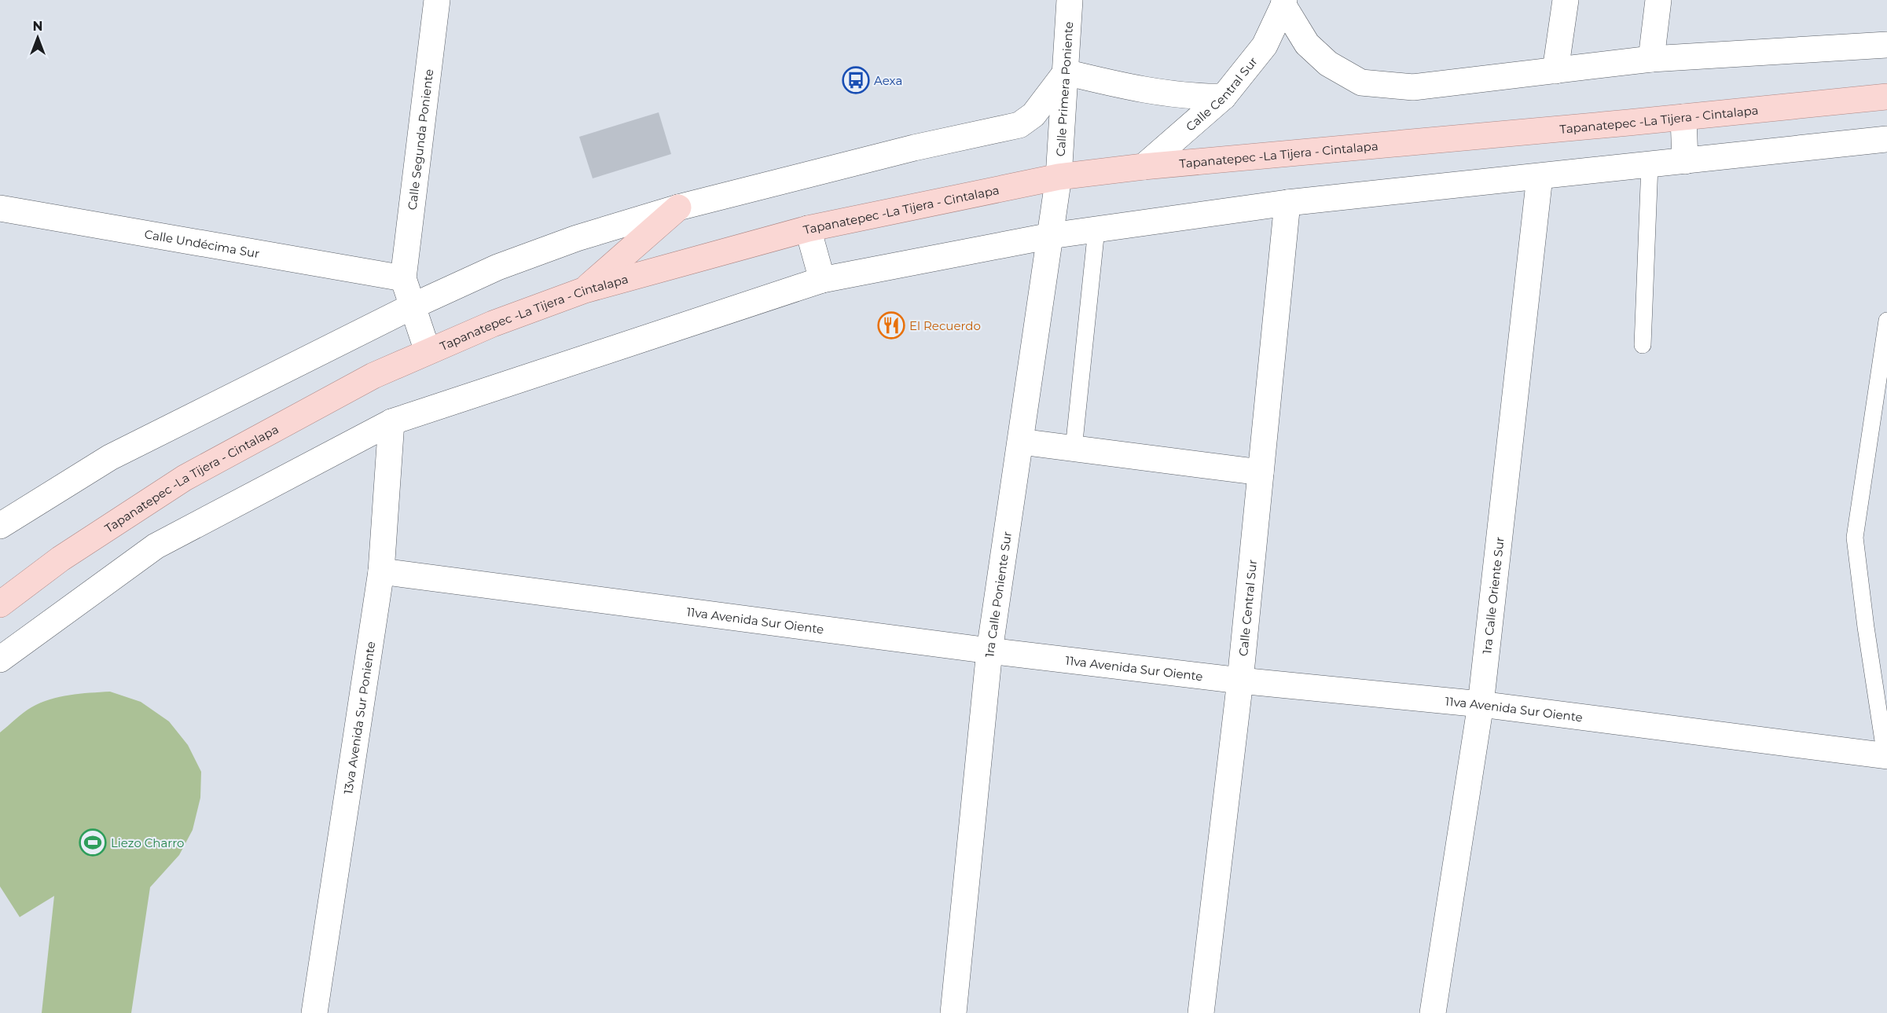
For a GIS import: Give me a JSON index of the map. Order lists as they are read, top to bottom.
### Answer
{
  "streets": {
    "main road": ["Tapanatepec -La Tijera - Cintalapa"],
    "street": [
      "Calle Primera Poniente",
      "Calle Central Sur",
      "Calle Segunda Poniente",
      "Calle Undécima Sur",
      "1ra Calle Poniente Sur",
      "1ra Calle Oriente Sur",
      "11va Avenida Sur Oiente",
      "13va Avenida Sur Poniente"
    ]
  },
  "crossings": [
    ["Calle Primera Poniente", "Tapanatepec -La Tijera - Cintalapa"],
    ["Calle Primera Poniente", "1ra Calle Poniente Sur"],
    ["Calle Central Sur", "Tapanatepec -La Tijera - Cintalapa"],
    ["Calle Central Sur", "11va Avenida Sur Oiente"],
    ["Tapanatepec -La Tijera - Cintalapa", "1ra Calle Poniente Sur"],
    ["Calle Segunda Poniente", "Calle Undécima Sur"],
    ["1ra Calle Poniente Sur", "11va Avenida Sur Oiente"],
    ["1ra Calle Oriente Sur", "11va Avenida Sur Oiente"],
    ["11va Avenida Sur Oiente", "13va Avenida Sur Poniente"]
  ],
  "places": {
    "bus stop": ["Aexa"],
    "restaurant": ["El Recuerdo"],
    "sports": ["Liezo Charro"]
  },
  "north": "top"
}
